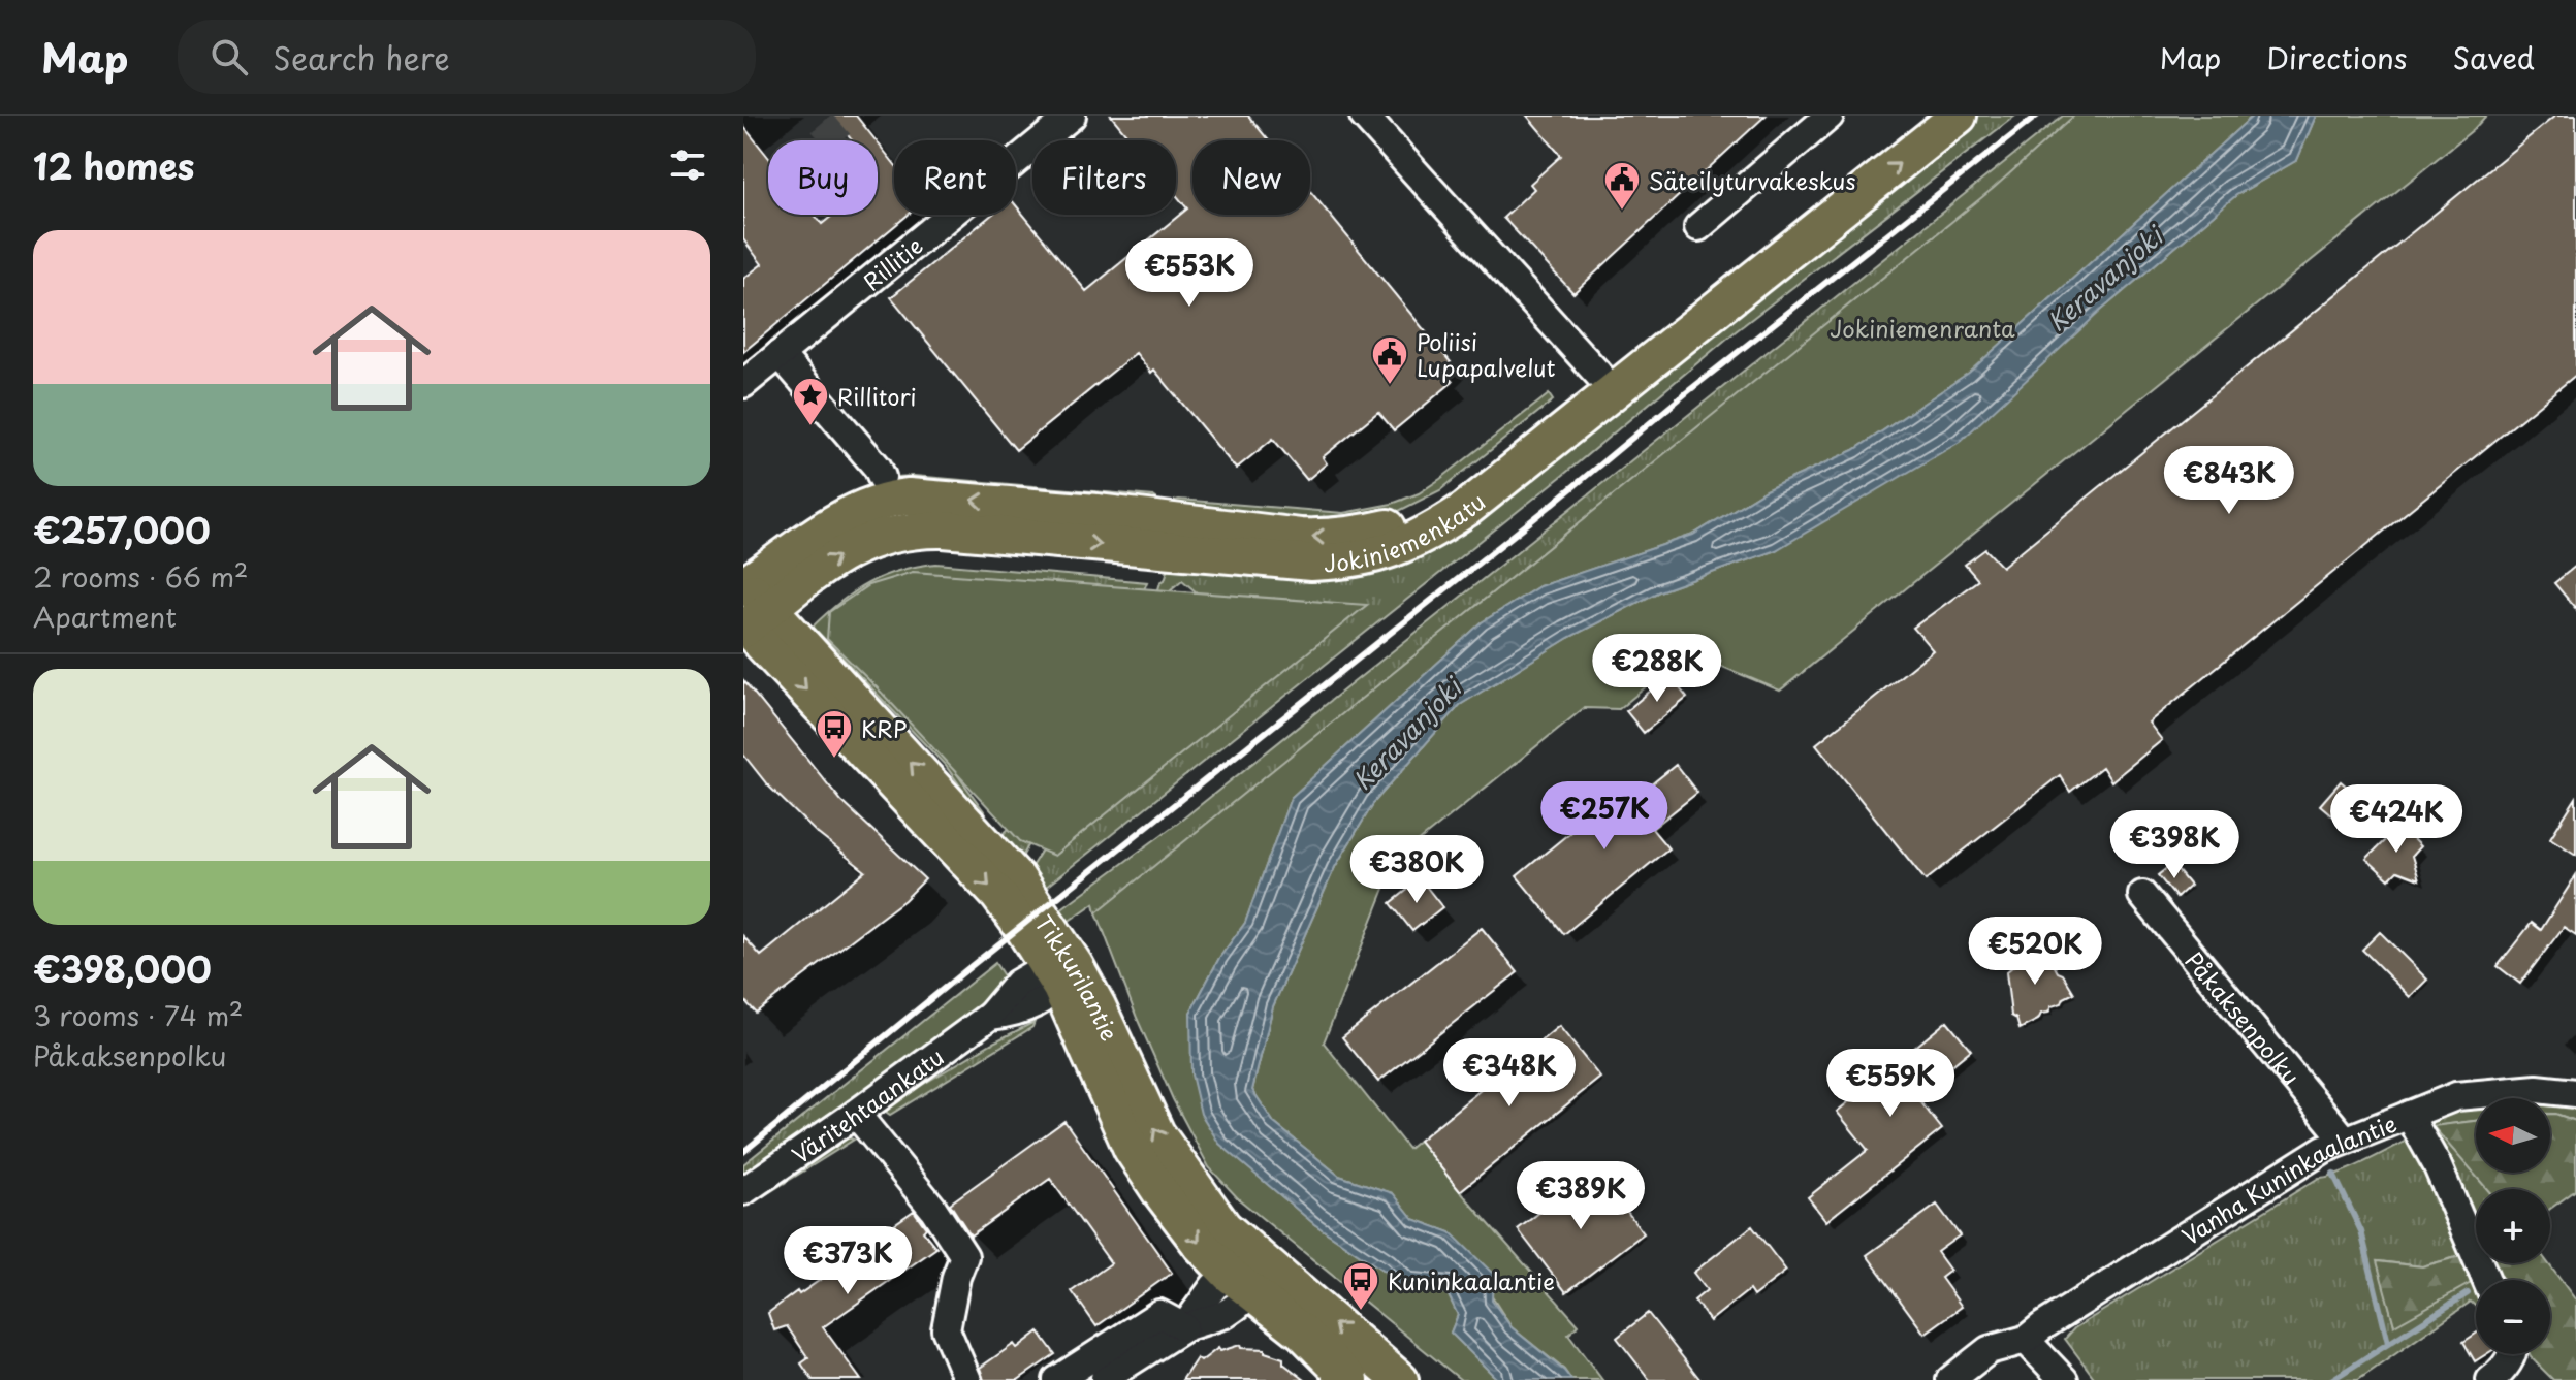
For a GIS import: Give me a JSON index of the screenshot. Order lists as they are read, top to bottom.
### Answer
{
  "streets": {
    "main road": ["Jokiniemenkatu", "Tikkurilantie"],
    "street": [
      "Rillitie",
      "Påkaksenpolku",
      "Väritehtaankatu",
      "Vanha Kuninkaalantie"
    ]
  },
  "crossings": [
    ["Jokiniemenkatu", "Tikkurilantie"],
    ["Tikkurilantie", "Väritehtaankatu"],
    ["Påkaksenpolku", "Vanha Kuninkaalantie"]
  ],
  "water": ["Keravanjoki"],
  "parks": ["Jokiniemenranta"],
  "places": {
    "public building": ["Säteilyturvakeskus", "Poliisi Lupapalvelut"],
    "place": ["Rillitori"],
    "bus stop": ["KRP", "Kuninkaalantie"]
  },
  "north": "left",
  "page": {
    "header": "Map",
    "search": "Search here",
    "nav": ["Map", "Directions", "Saved"],
    "heading": "12 homes",
    "chip": [
      "Buy",
      "Rent",
      "Filters",
      "New"
    ],
    "list": [
      {
        "name": "€257,000",
        "note": "2 rooms · 66 m² · Apartment"
      },
      {
        "name": "€398,000",
        "note": "3 rooms · 74 m² · Påkaksenpolku"
      }
    ],
    "price": [
      "€553K",
      "€843K",
      "€288K",
      "€257K",
      "€424K",
      "€398K",
      "€380K",
      "€520K",
      "€348K",
      "€559K",
      "€389K",
      "€373K"
    ],
    "map_buttons": ["+", "−"]
  }
}
